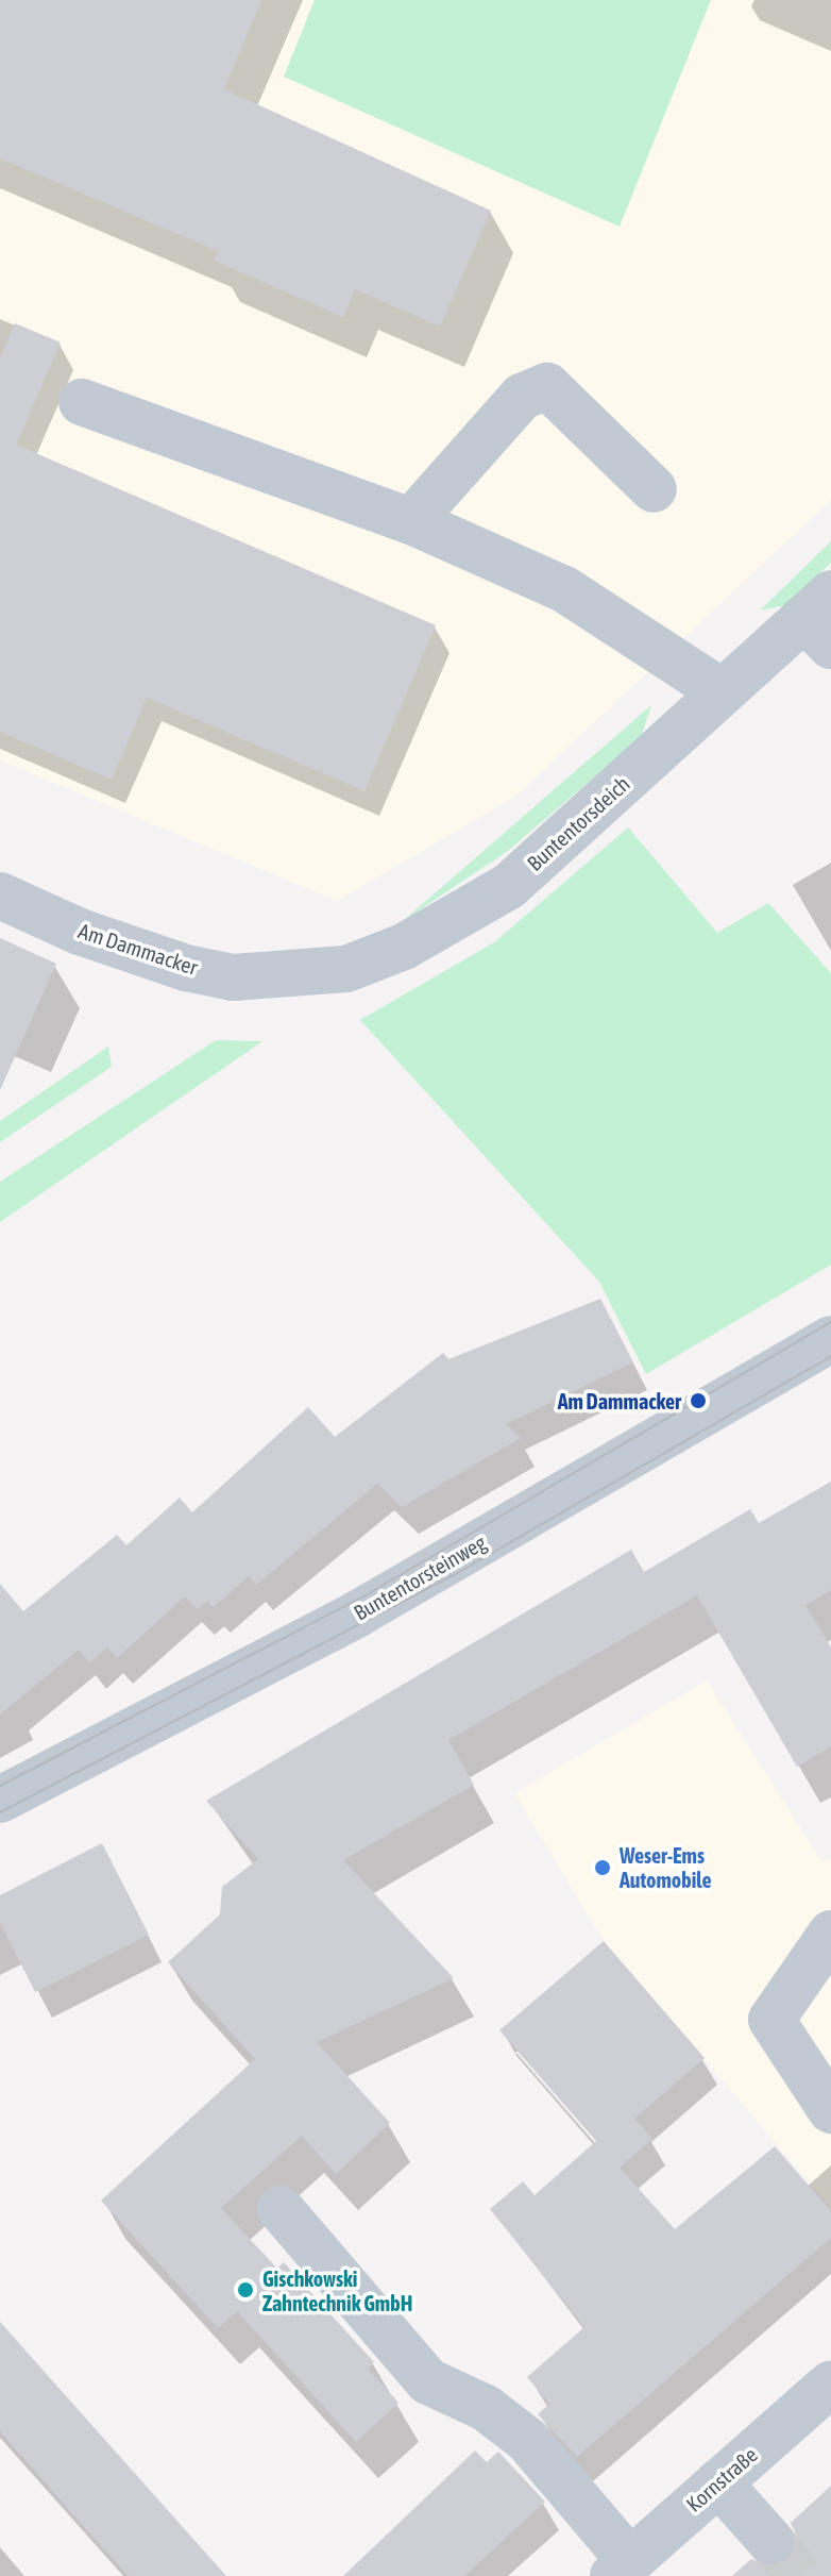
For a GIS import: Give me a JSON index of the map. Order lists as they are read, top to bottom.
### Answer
{
  "streets": {
    "street": [
      "Buntentorsdeich",
      "Am Dammacker",
      "Buntentorsteinweg",
      "Kornstraße"
    ]
  },
  "crossings": [
    ["Buntentorsdeich", "Am Dammacker"]
  ],
  "places": ["Am Dammacker", "Weser-Ems Automobile", "Gischkowski Zahntechnik GmbH"]
}
